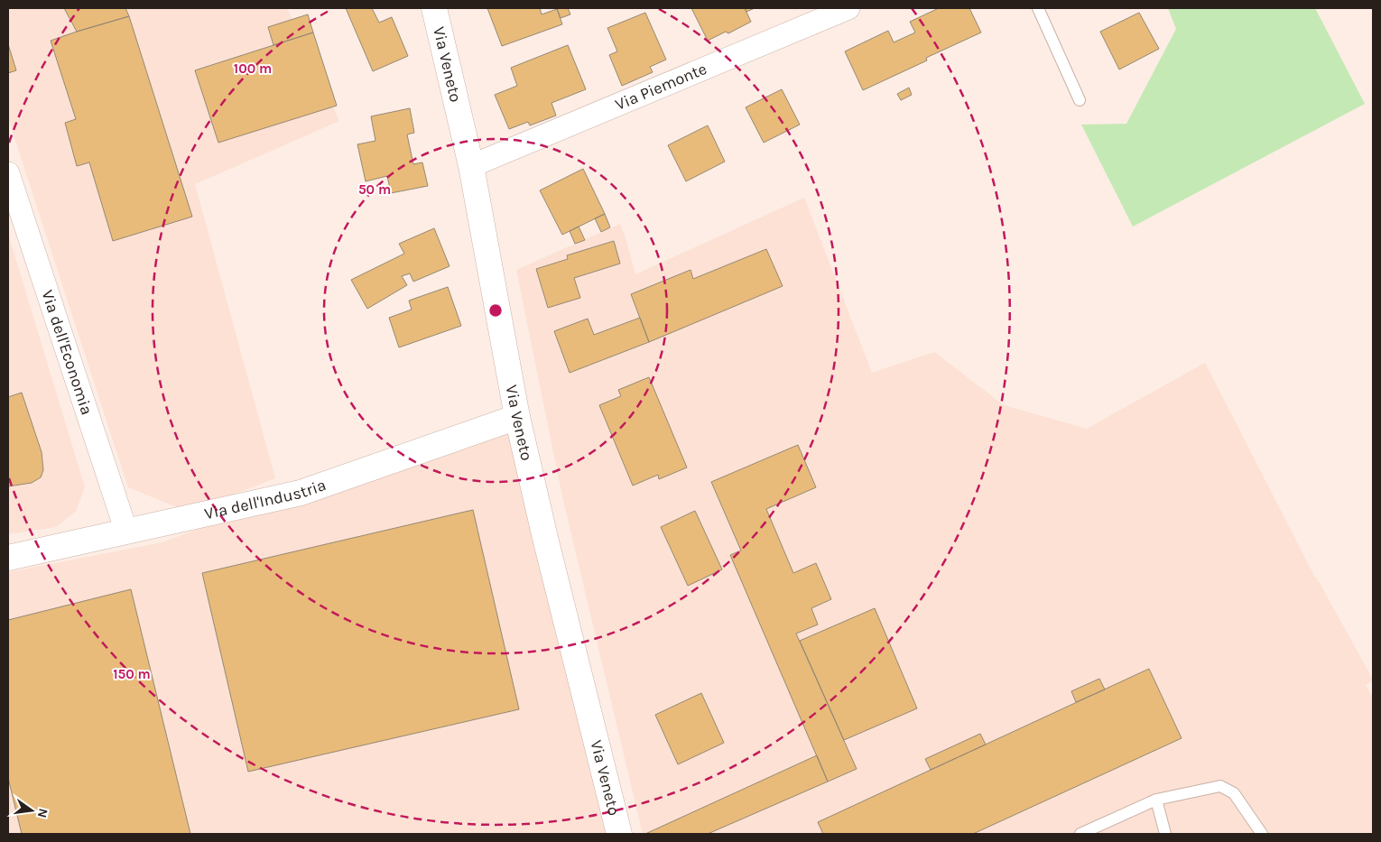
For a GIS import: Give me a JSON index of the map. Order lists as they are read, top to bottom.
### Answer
{
  "streets": {
    "street": [
      "Via Veneto",
      "Via Piemonte",
      "Via dell'Economia",
      "Via dell'Industria"
    ]
  },
  "crossings": [
    ["Via Veneto", "Via Piemonte"],
    ["Via Veneto", "Via dell'Industria"],
    ["Via dell'Economia", "Via dell'Industria"]
  ],
  "north": "right",
  "rings": ["100 m", "50 m", "150 m"]
}
